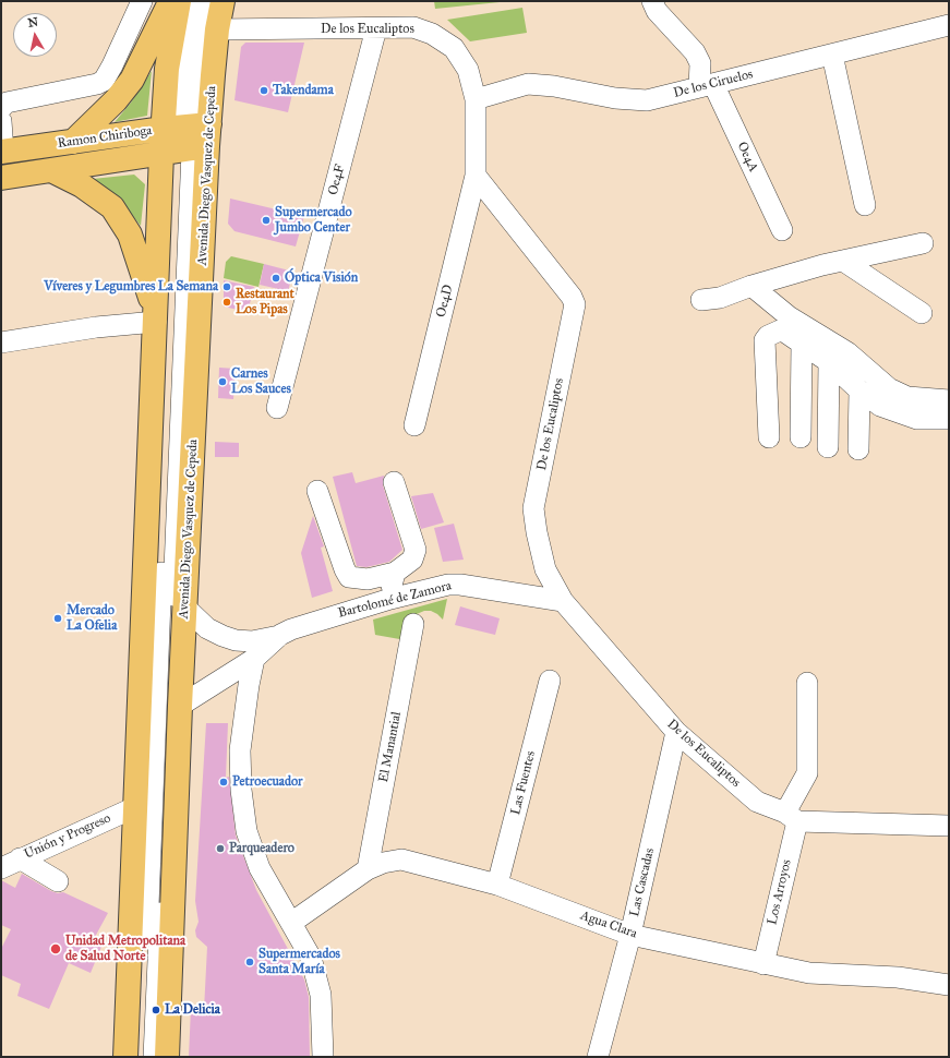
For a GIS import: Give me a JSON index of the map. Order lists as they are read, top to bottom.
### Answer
{
  "streets": {
    "main road": ["Ramon Chiriboga", "Avenida Diego Vasquez de Cepeda"],
    "street": [
      "De los Eucaliptos",
      "De los Ciruelos",
      "Oe4A",
      "Oe4F",
      "Oe4D",
      "Bartolomé de Zamora",
      "El Manantial",
      "Las Fuentes",
      "Unión y Progreso",
      "Las Cascadas",
      "Los Arroyos",
      "Agua Clara"
    ]
  },
  "crossings": [
    ["De los Eucaliptos", "De los Ciruelos"],
    ["De los Eucaliptos", "Avenida Diego Vasquez de Cepeda"],
    ["De los Eucaliptos", "Oe4F"],
    ["De los Eucaliptos", "Oe4D"],
    ["De los Eucaliptos", "Bartolomé de Zamora"],
    ["De los Eucaliptos", "Las Cascadas"],
    ["De los Eucaliptos", "Los Arroyos"],
    ["De los Ciruelos", "Oe4A"],
    ["Ramon Chiriboga", "Avenida Diego Vasquez de Cepeda"],
    ["Avenida Diego Vasquez de Cepeda", "Bartolomé de Zamora"],
    ["Avenida Diego Vasquez de Cepeda", "Unión y Progreso"],
    ["El Manantial", "Agua Clara"],
    ["Las Fuentes", "Agua Clara"],
    ["Las Cascadas", "Agua Clara"],
    ["Los Arroyos", "Agua Clara"]
  ],
  "places": [
    "Takendama",
    "Supermercado Jumbo Center",
    "Óptica Visión",
    "Víveres y Legumbres La Semana",
    "Restaurant Los Pipas",
    "Carnes Los Sauces",
    "Mercado La Ofelia",
    "Petroecuador",
    "Parqueadero",
    "Unidad Metropolitana de Salud Norte",
    "Supermercados Santa María",
    "La Delicia"
  ],
  "north": "top"
}
